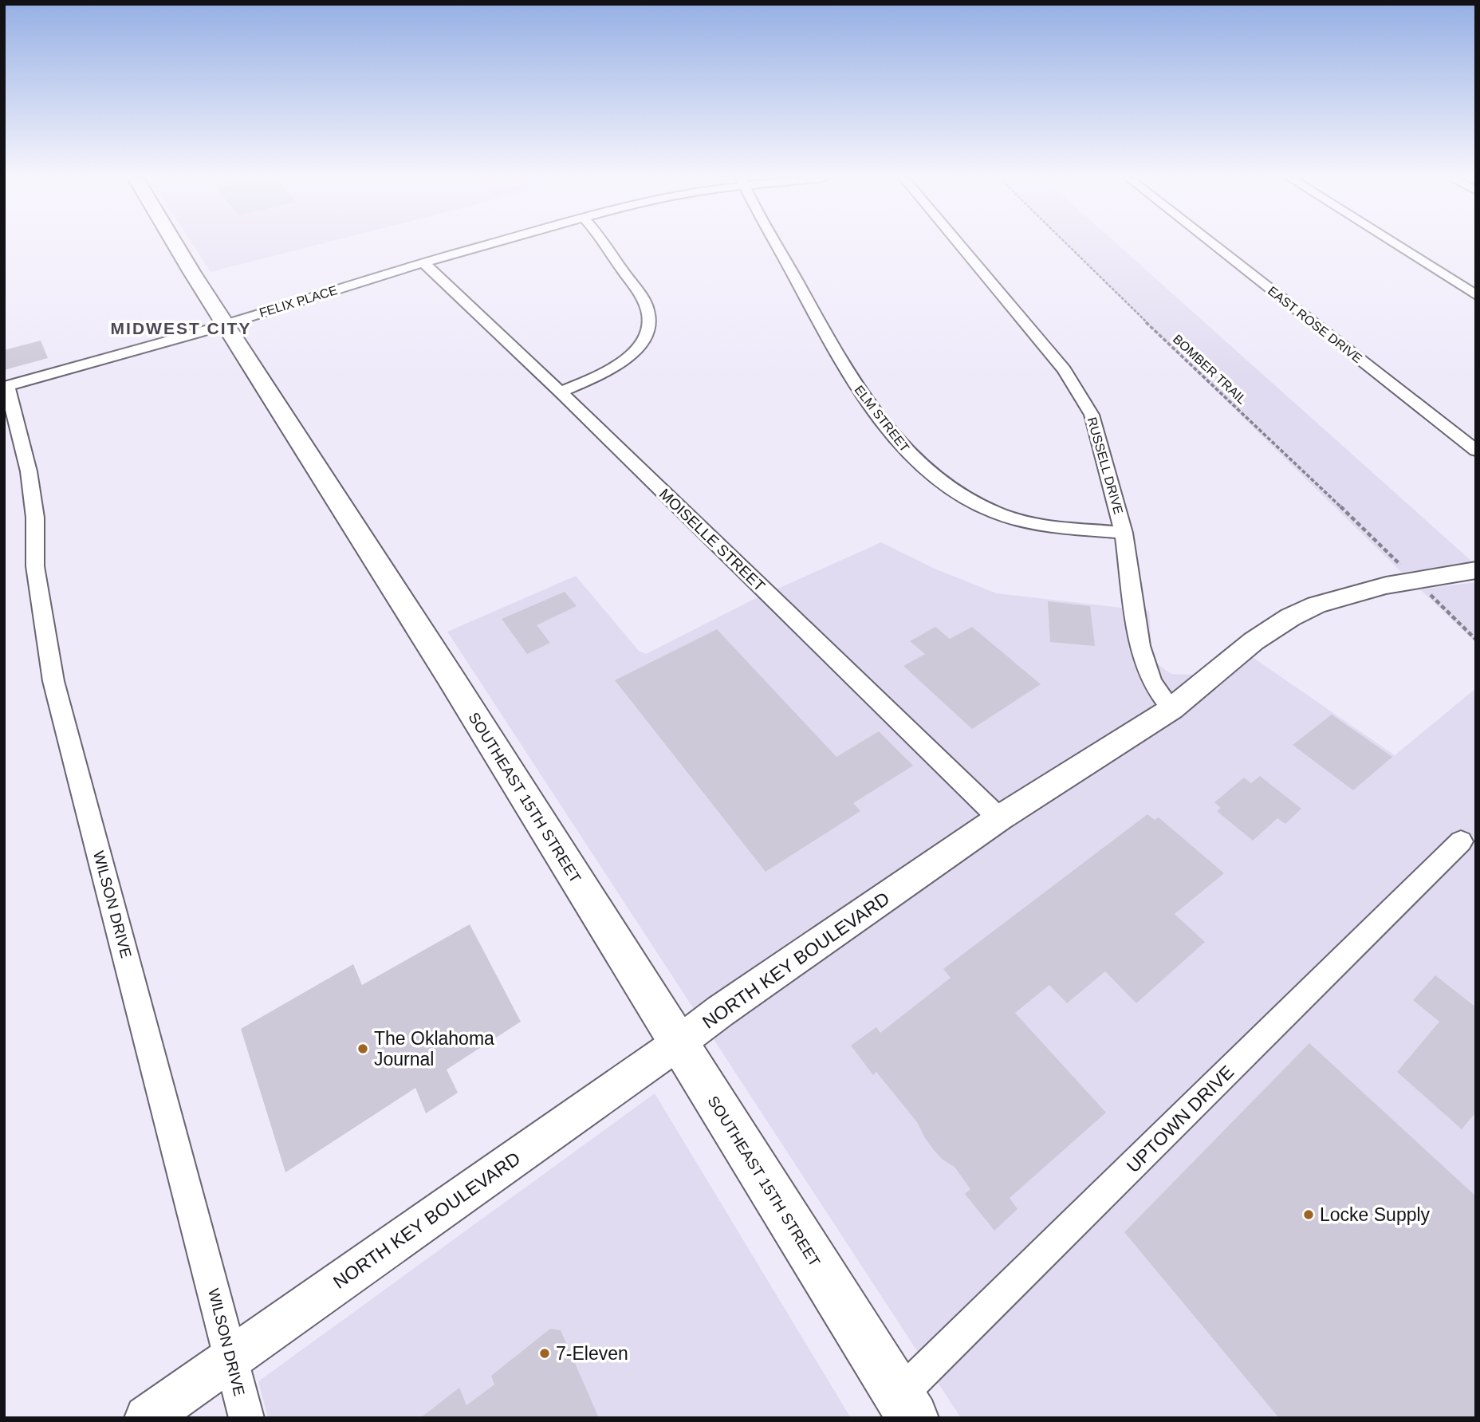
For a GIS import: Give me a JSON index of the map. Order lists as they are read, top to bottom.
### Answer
{
  "streets": {
    "main road": ["SOUTHEAST 15TH STREET"],
    "street": [
      "FELIX PLACE",
      "EAST ROSE DRIVE",
      "ELM STREET",
      "RUSSELL DRIVE",
      "MOISELLE STREET",
      "WILSON DRIVE",
      "NORTH KEY BOULEVARD",
      "UPTOWN DRIVE"
    ],
    "path": ["BOMBER TRAIL"]
  },
  "crossings": [
    ["FELIX PLACE", "MOISELLE STREET"],
    ["FELIX PLACE", "SOUTHEAST 15TH STREET"],
    ["FELIX PLACE", "WILSON DRIVE"],
    ["ELM STREET", "RUSSELL DRIVE"],
    ["RUSSELL DRIVE", "NORTH KEY BOULEVARD"],
    ["MOISELLE STREET", "NORTH KEY BOULEVARD"],
    ["SOUTHEAST 15TH STREET", "NORTH KEY BOULEVARD"],
    ["SOUTHEAST 15TH STREET", "UPTOWN DRIVE"],
    ["WILSON DRIVE", "NORTH KEY BOULEVARD"]
  ],
  "districts": ["MIDWEST CITY"],
  "places": ["The Oklahoma Journal", "Locke Supply", "7-Eleven"]
}
